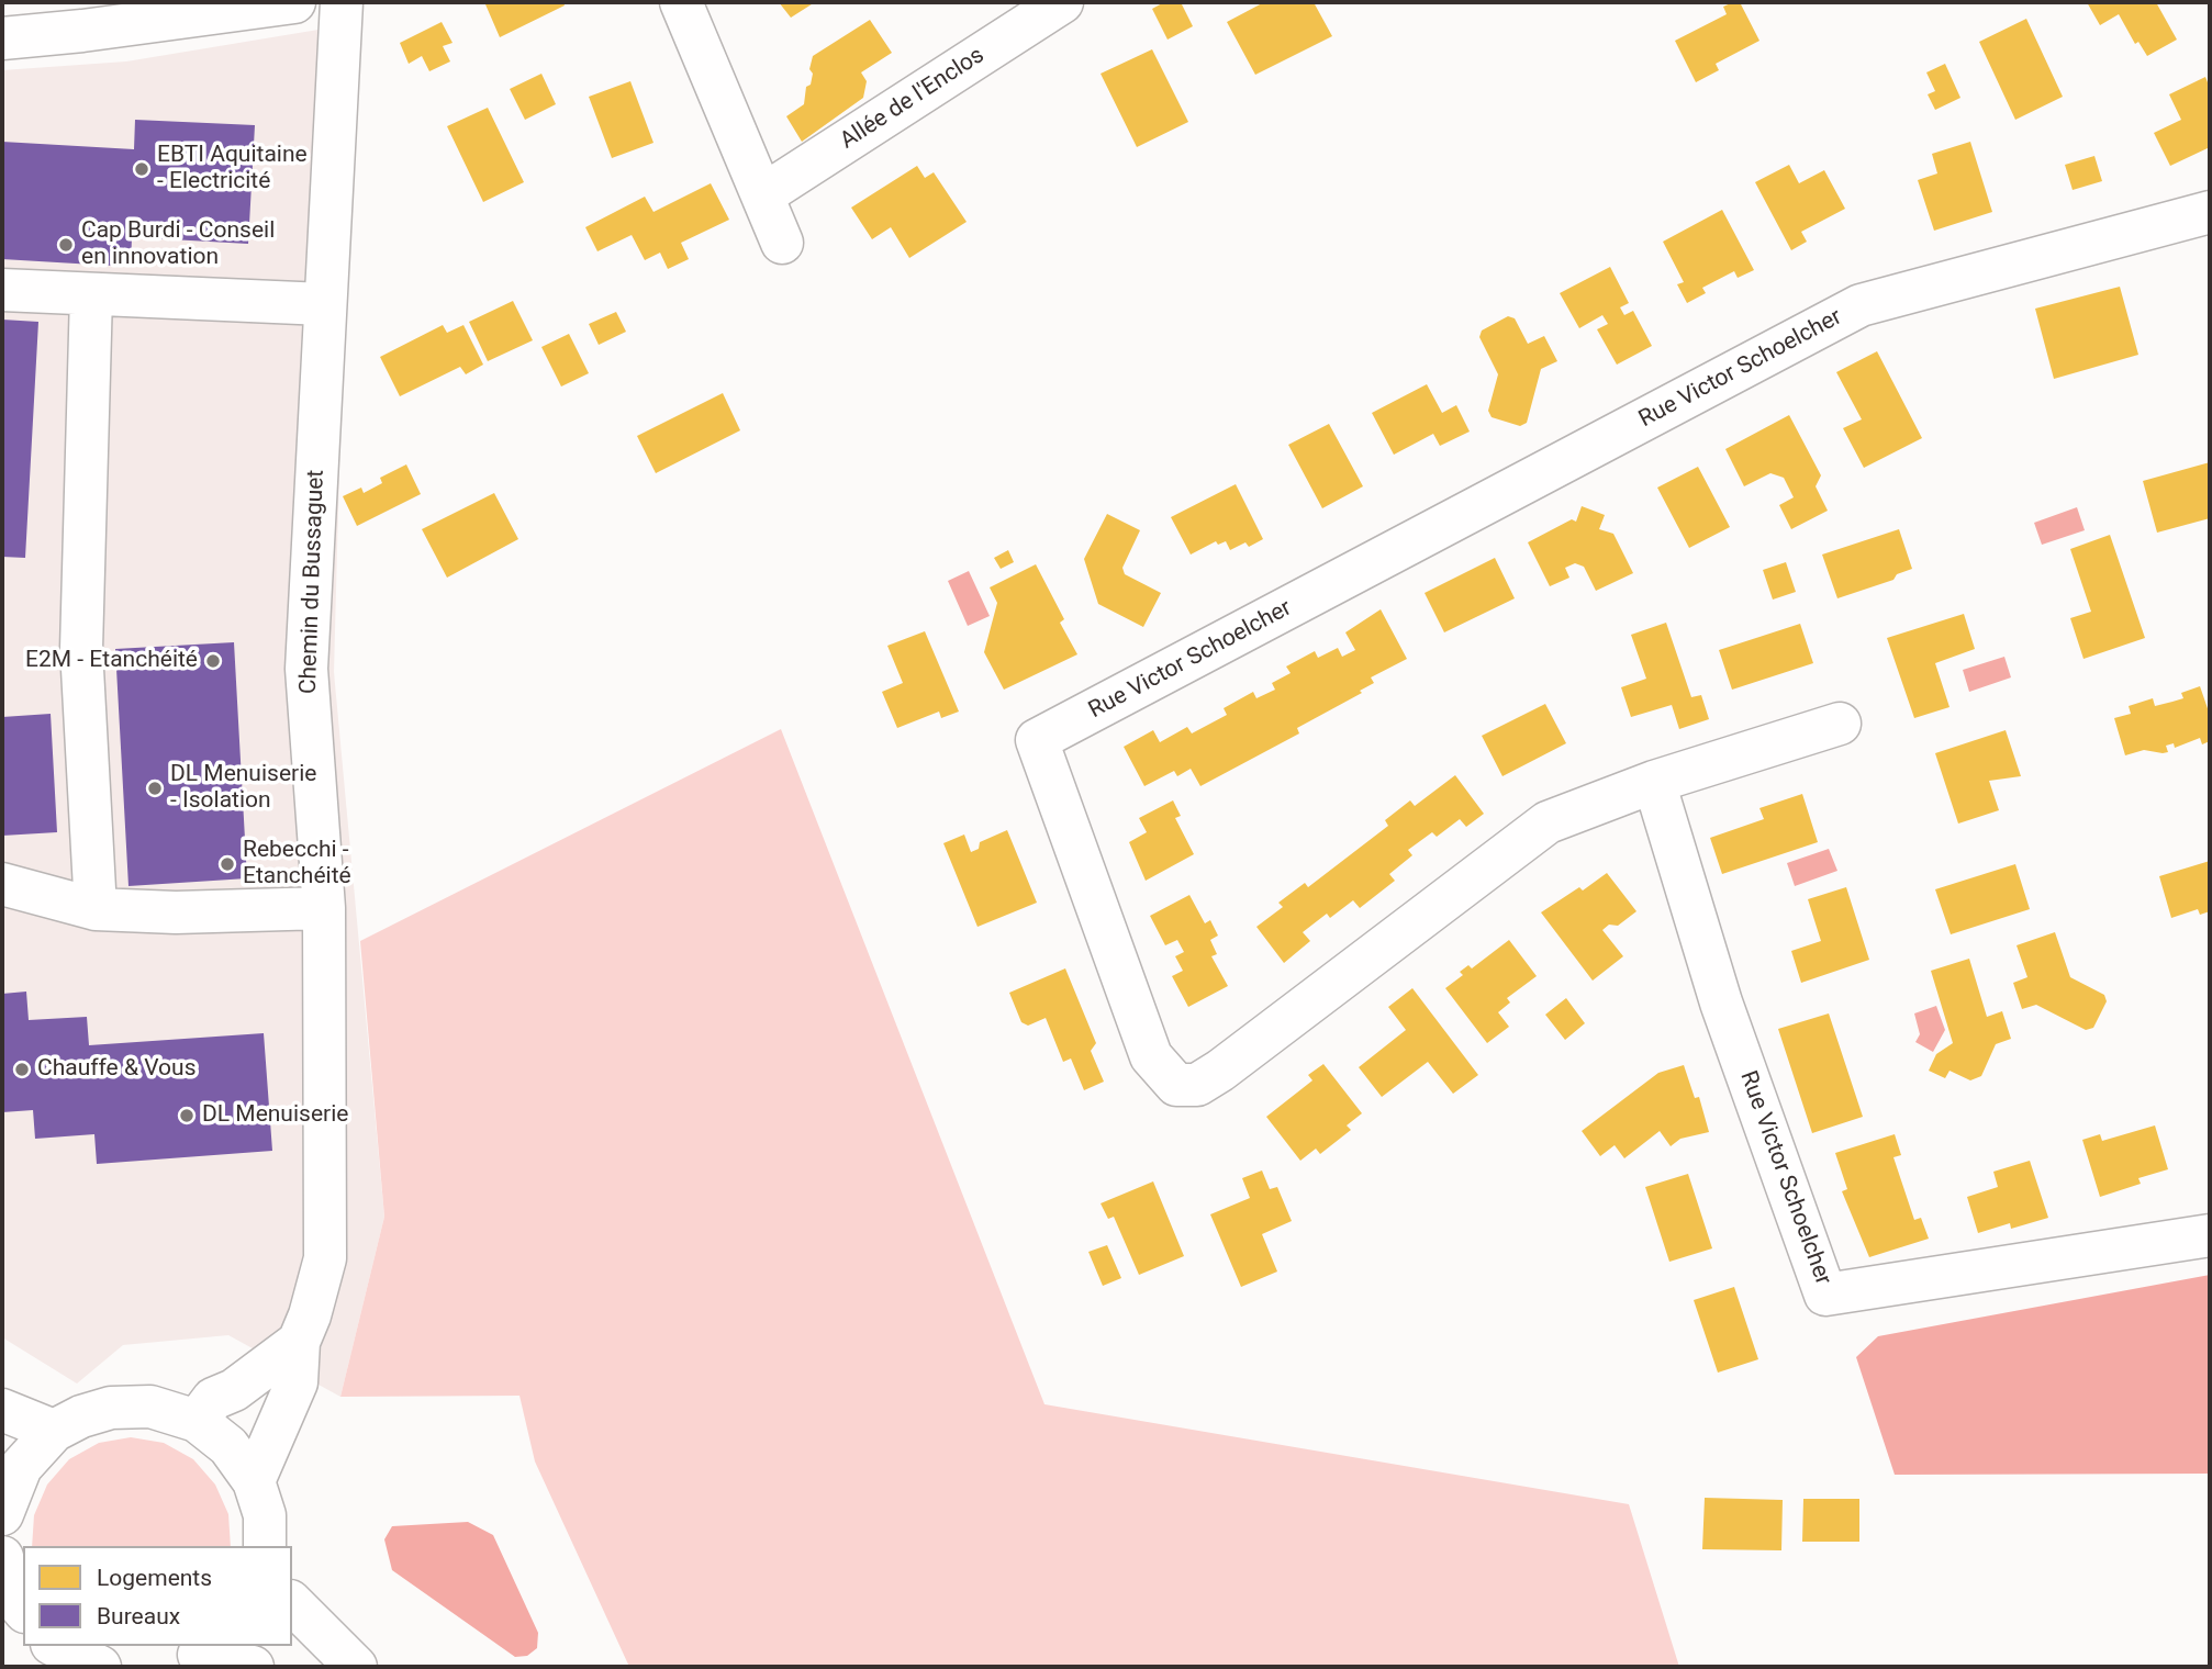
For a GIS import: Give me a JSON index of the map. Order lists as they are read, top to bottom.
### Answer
{
  "streets": {
    "street": ["Allée de l'Enclos", "Rue Victor Schoelcher", "Chemin du Bussaguet"]
  },
  "places": [
    "EBTI Aquitaine - Electricité",
    "Cap Burdi - Conseil en innovation",
    "E2M - Etanchéité",
    "DL Menuiserie - Isolation",
    "Rebecchi - Etanchéité",
    "Chauffe & Vous",
    "DL Menuiserie"
  ],
  "legend": ["Logements", "Bureaux"]
}
